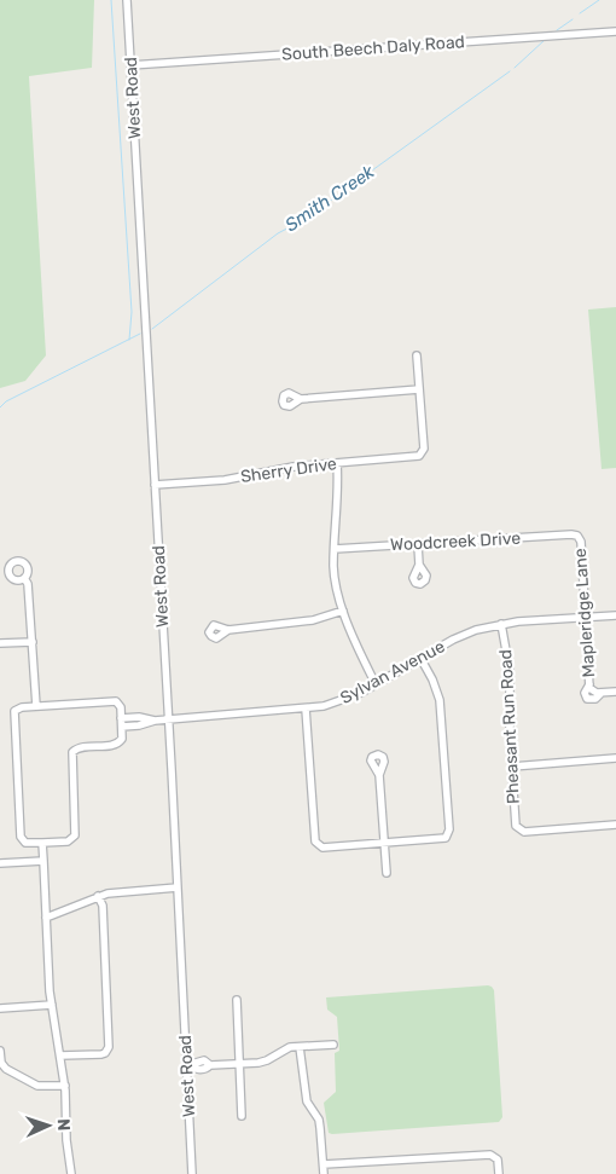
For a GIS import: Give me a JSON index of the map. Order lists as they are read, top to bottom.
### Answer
{
  "streets": {
    "street": [
      "South Beech Daly Road",
      "West Road",
      "Sherry Drive",
      "Woodcreek Drive",
      "Mapleridge Lane",
      "Sylvan Avenue",
      "Pheasant Run Road"
    ]
  },
  "crossings": [
    ["South Beech Daly Road", "West Road"],
    ["West Road", "Sherry Drive"],
    ["West Road", "Sylvan Avenue"],
    ["Woodcreek Drive", "Mapleridge Lane"],
    ["Mapleridge Lane", "Sylvan Avenue"],
    ["Sylvan Avenue", "Pheasant Run Road"]
  ],
  "water": ["Smith Creek"],
  "north": "right"
}
